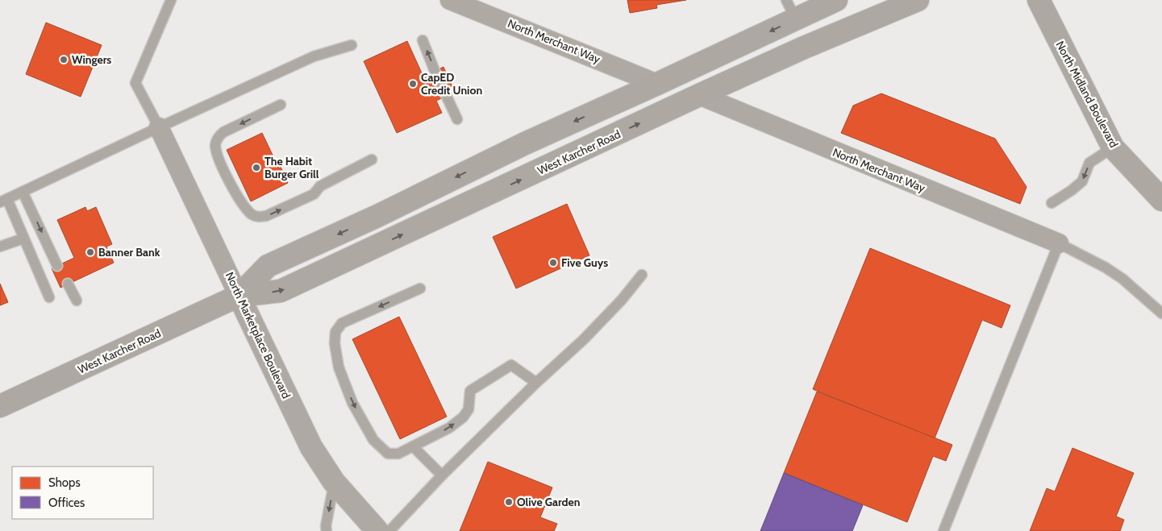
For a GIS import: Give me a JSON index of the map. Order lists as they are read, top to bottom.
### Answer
{
  "streets": {
    "main road": ["North Midland Boulevard", "West Karcher Road"],
    "street": ["North Merchant Way", "North Marketplace Boulevard"]
  },
  "crossings": [
    ["North Merchant Way", "West Karcher Road"],
    ["West Karcher Road", "North Marketplace Boulevard"]
  ],
  "places": [
    "Wingers",
    "CapED Credit Union",
    "The Habit Burger Grill",
    "Banner Bank",
    "Five Guys",
    "Olive Garden"
  ],
  "legend": ["Shops", "Offices"]
}
